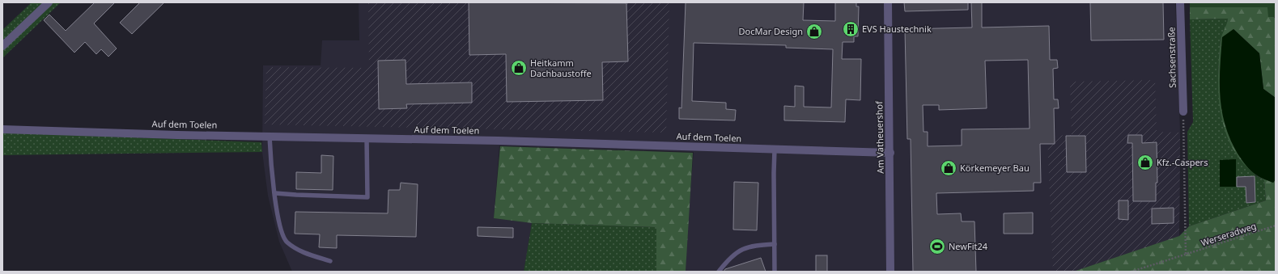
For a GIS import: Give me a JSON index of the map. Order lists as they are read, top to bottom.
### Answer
{
  "streets": {
    "street": ["Sachsenstraße", "Auf dem Toelen", "Am Vatheuershof"],
    "path": ["Werseradweg"]
  },
  "crossings": [
    ["Auf dem Toelen", "Am Vatheuershof"]
  ],
  "places": {
    "building": ["EVS Haustechnik"],
    "shop": [
      "DocMar Design",
      "Heitkamm Dachbaustoffe",
      "Kfz.-Caspers",
      "Körkemeyer Bau"
    ],
    "sports": ["NewFit24"]
  }
}
